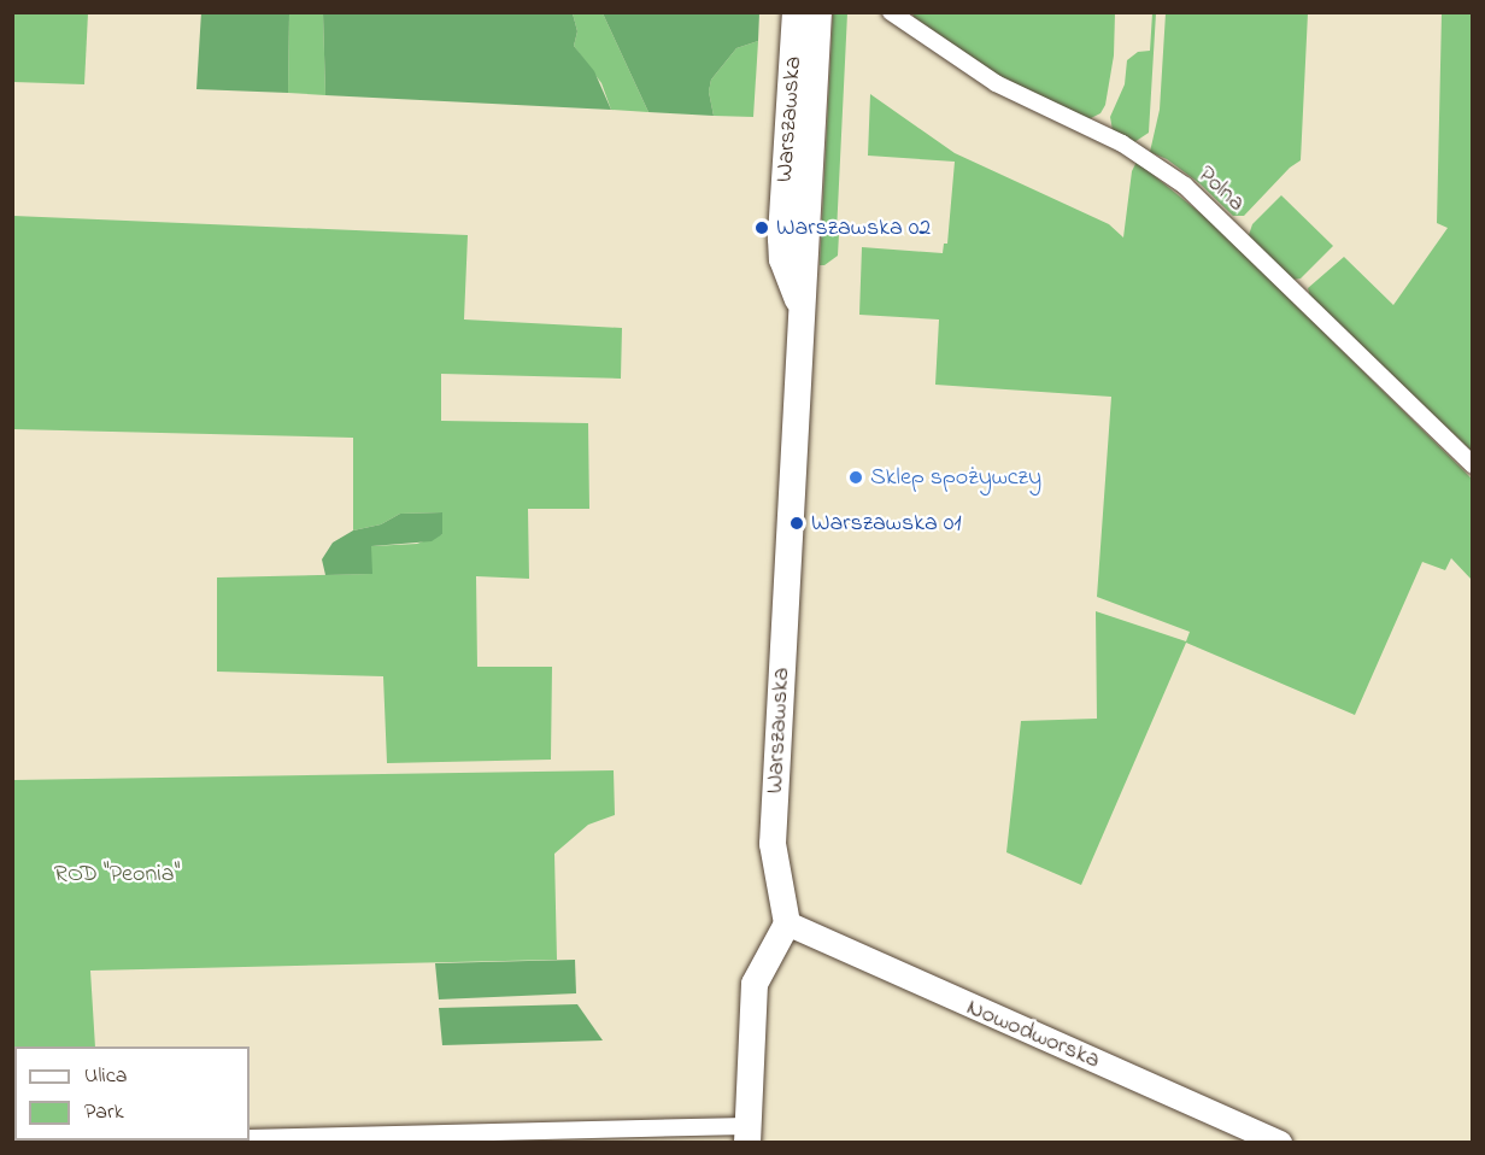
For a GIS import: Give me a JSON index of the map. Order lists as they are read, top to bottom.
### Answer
{
  "streets": {
    "main road": ["Warszawska", "Nowodworska"],
    "street": ["Polna"]
  },
  "crossings": [
    ["Warszawska", "Nowodworska"]
  ],
  "parks": ["ROD \"Peonia\""],
  "places": ["Warszawska 02", "Sklep spożywczy", "Warszawska 01"],
  "legend": ["Ulica", "Park"]
}
